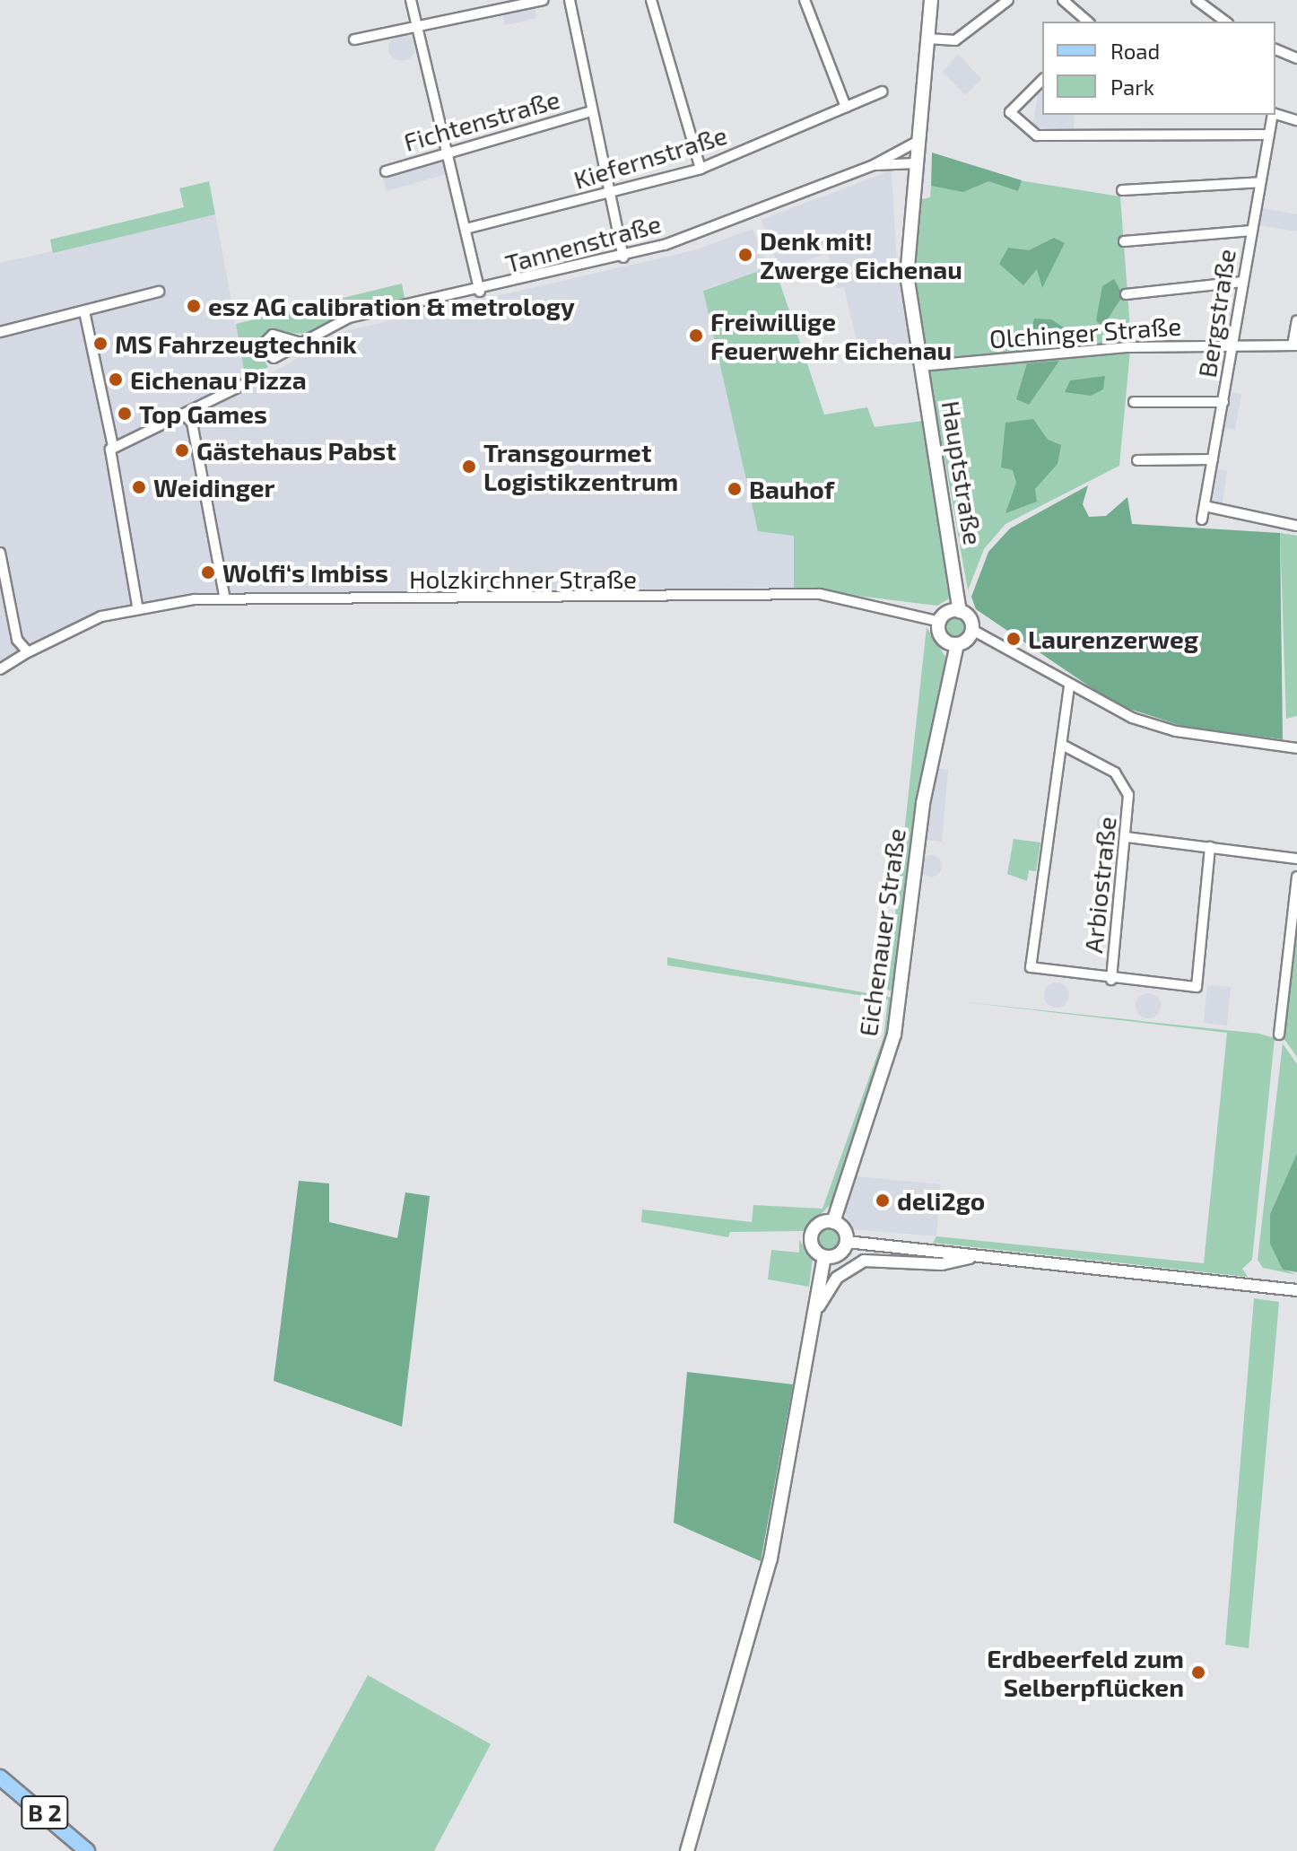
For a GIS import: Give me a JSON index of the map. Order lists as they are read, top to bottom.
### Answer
{
  "streets": {
    "main road": ["Hauptstraße", "Eichenauer Straße", "B 2"],
    "street": [
      "Fichtenstraße",
      "Kiefernstraße",
      "Tannenstraße",
      "Bergstraße",
      "Olchinger Straße",
      "Holzkirchner Straße",
      "Arbiostraße"
    ]
  },
  "crossings": [
    ["Tannenstraße", "Hauptstraße"],
    ["Bergstraße", "Olchinger Straße"],
    ["Olchinger Straße", "Hauptstraße"]
  ],
  "places": [
    "Denk mit! Zwerge Eichenau",
    "esz AG calibration & metrology",
    "Freiwillige Feuerwehr Eichenau",
    "MS Fahrzeugtechnik",
    "Eichenau Pizza",
    "Top Games",
    "Gästehaus Pabst",
    "Transgourmet Logistikzentrum",
    "Weidinger",
    "Bauhof",
    "Wolfi‘s Imbiss",
    "Laurenzerweg",
    "deli2go",
    "Erdbeerfeld zum Selberpflücken"
  ],
  "legend": ["Road", "Park"]
}
